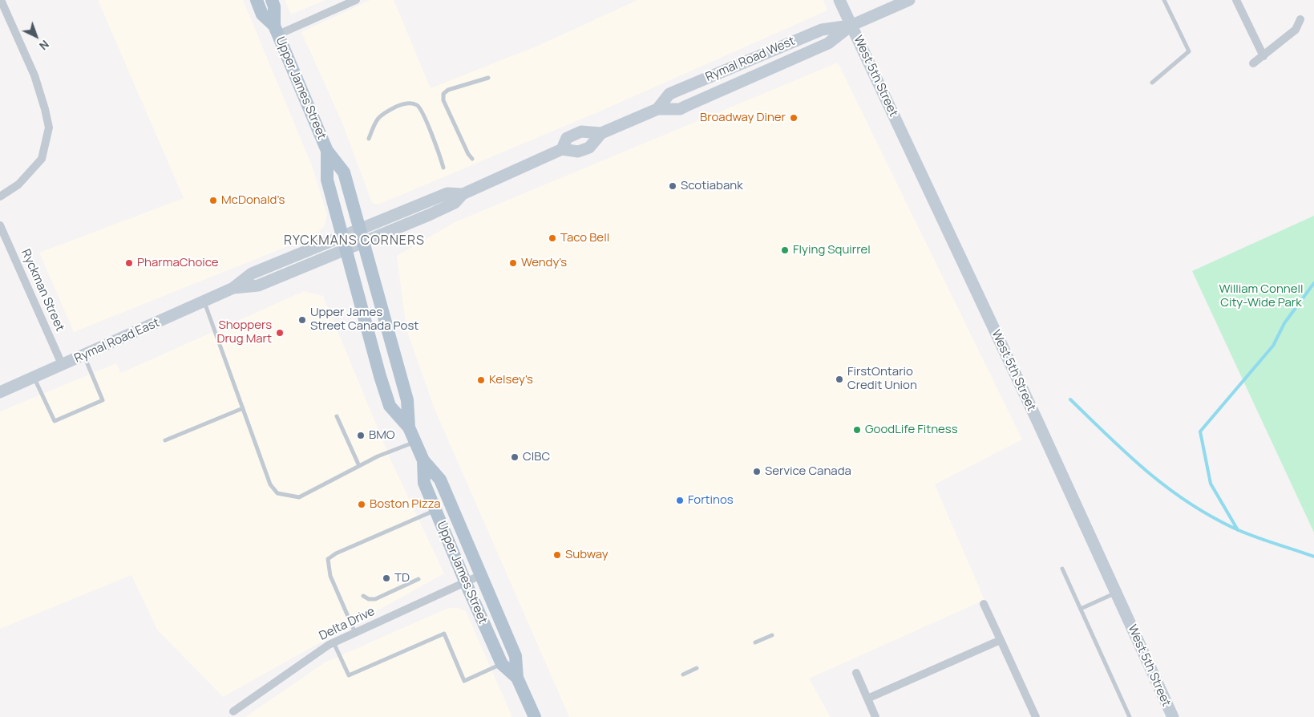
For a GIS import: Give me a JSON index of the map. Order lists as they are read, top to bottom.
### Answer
{
  "streets": {
    "main road": [
      "Rymal Road West",
      "West 5th Street",
      "Upper James Street",
      "Rymal Road East"
    ],
    "street": ["Ryckman Street", "Delta Drive"]
  },
  "crossings": [
    ["Rymal Road West", "West 5th Street"],
    ["Rymal Road West", "Rymal Road East"],
    ["Upper James Street", "Rymal Road East"],
    ["Upper James Street", "Delta Drive"],
    ["Ryckman Street", "Rymal Road East"]
  ],
  "districts": ["RYCKMANS CORNERS"],
  "parks": ["William Connell City-Wide Park"],
  "places": [
    "Broadway Diner",
    "Scotiabank",
    "McDonald's",
    "Taco Bell",
    "Flying Squirrel",
    "PharmaChoice",
    "Wendy's",
    "Upper James Street Canada Post",
    "Shoppers Drug Mart",
    "FirstOntario Credit Union",
    "Kelsey's",
    "GoodLife Fitness",
    "BMO",
    "CIBC",
    "Service Canada",
    "Fortinos",
    "Boston Pizza",
    "Subway",
    "TD"
  ],
  "north": "bottom right"
}
